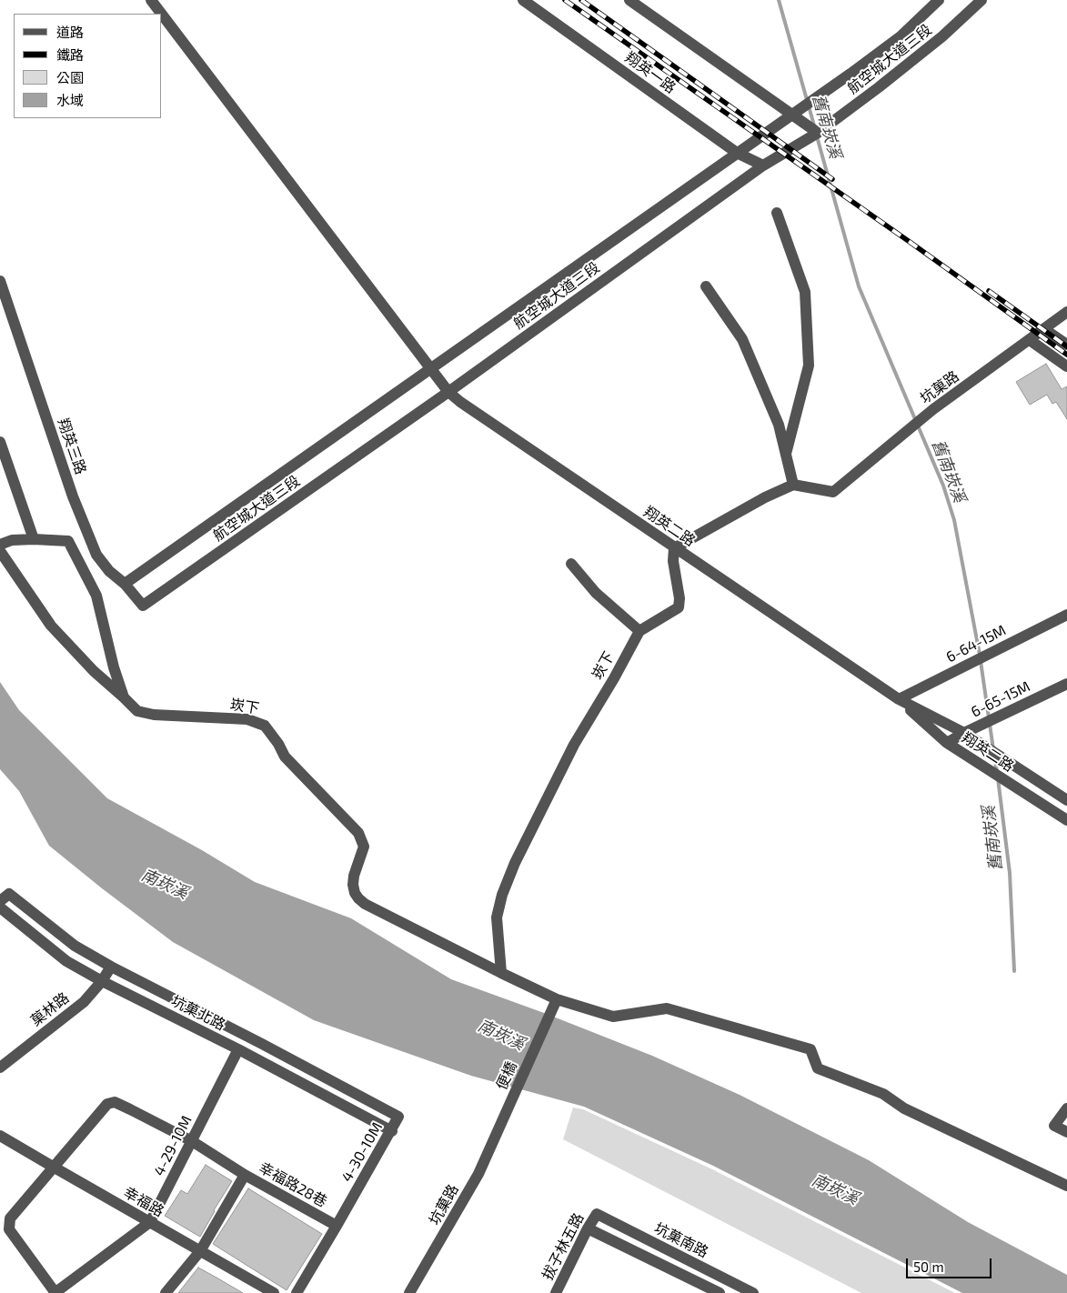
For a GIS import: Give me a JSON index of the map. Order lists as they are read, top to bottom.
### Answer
{
  "streets": {
    "street": [
      "航空城大道三段",
      "翔英一路",
      "坑菓路",
      "翔英三路",
      "翔英二路",
      "6-64-15M",
      "崁下",
      "6-65-15M",
      "菓林路",
      "坑菓北路",
      "便橋",
      "4-29-10M",
      "4-30-10M",
      "幸福路28巷",
      "幸福路",
      "坑菓南路",
      "拔子林五路"
    ]
  },
  "crossings": [
    ["航空城大道三段", "翔英一路"],
    ["航空城大道三段", "翔英三路"],
    ["航空城大道三段", "翔英二路"],
    ["坑菓路", "便橋"],
    ["翔英二路", "6-64-15M"],
    ["翔英二路", "6-65-15M"],
    ["崁下", "便橋"],
    ["菓林路", "坑菓北路"],
    ["坑菓北路", "4-29-10M"],
    ["坑菓北路", "4-30-10M"],
    ["4-29-10M", "幸福路"],
    ["4-30-10M", "幸福路28巷"],
    ["幸福路28巷", "幸福路"],
    ["坑菓南路", "拔子林五路"]
  ],
  "water": ["舊南崁溪", "南崁溪"],
  "legend": [
    "道路",
    "鐵路",
    "公園",
    "水域"
  ],
  "scale_bar": "50 m"
}
